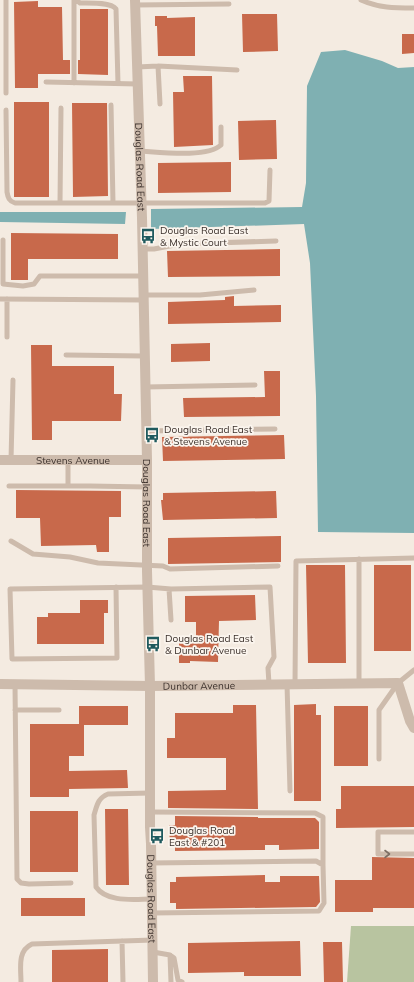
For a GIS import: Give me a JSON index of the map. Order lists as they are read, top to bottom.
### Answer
{
  "streets": {
    "street": ["Douglas Road East", "Stevens Avenue", "Dunbar Avenue"]
  },
  "crossings": [
    ["Douglas Road East", "Stevens Avenue"],
    ["Douglas Road East", "Dunbar Avenue"]
  ],
  "places": {
    "bus stop": [
      "Douglas Road East & Mystic Court",
      "Douglas Road East & Stevens Avenue",
      "Douglas Road East & Dunbar Avenue",
      "Douglas Road East & #201"
    ]
  }
}
